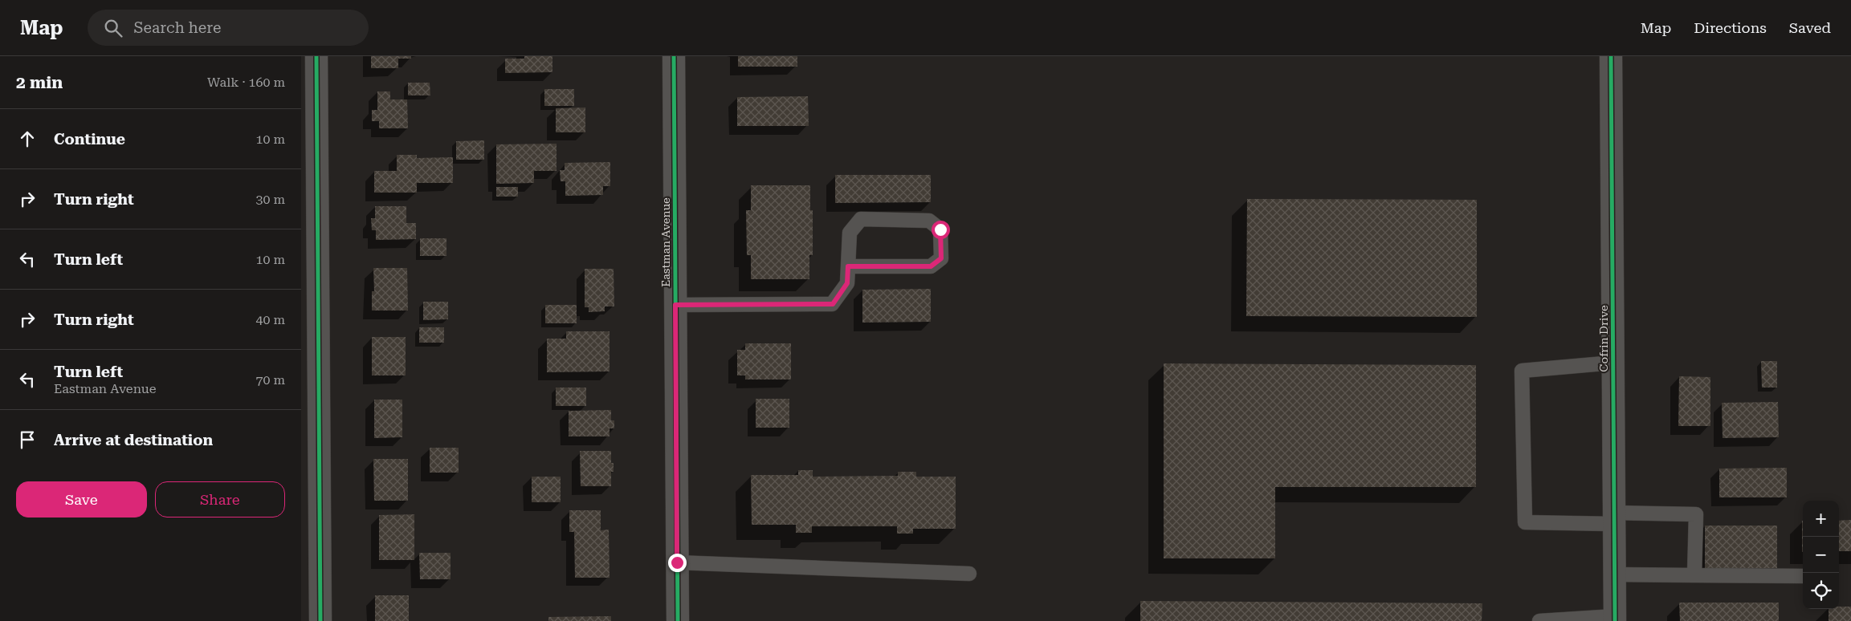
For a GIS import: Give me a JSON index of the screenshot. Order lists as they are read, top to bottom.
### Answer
{
  "streets": {
    "street": ["Eastman Avenue", "Cofrin Drive"]
  },
  "page": {
    "header": "Map",
    "search": "Search here",
    "nav": ["Map", "Directions", "Saved"],
    "heading": ["2 min", "Walk · 160 m"],
    "list": [
      ["Continue", "10 m"],
      ["Turn right", "30 m"],
      ["Turn left", "10 m"],
      ["Turn right", "40 m"],
      ["Turn left", "Eastman Avenue", "70 m"],
      "Arrive at destination"
    ],
    "buttons": ["Save", "Share"],
    "map_buttons": ["+", "−"]
  }
}
